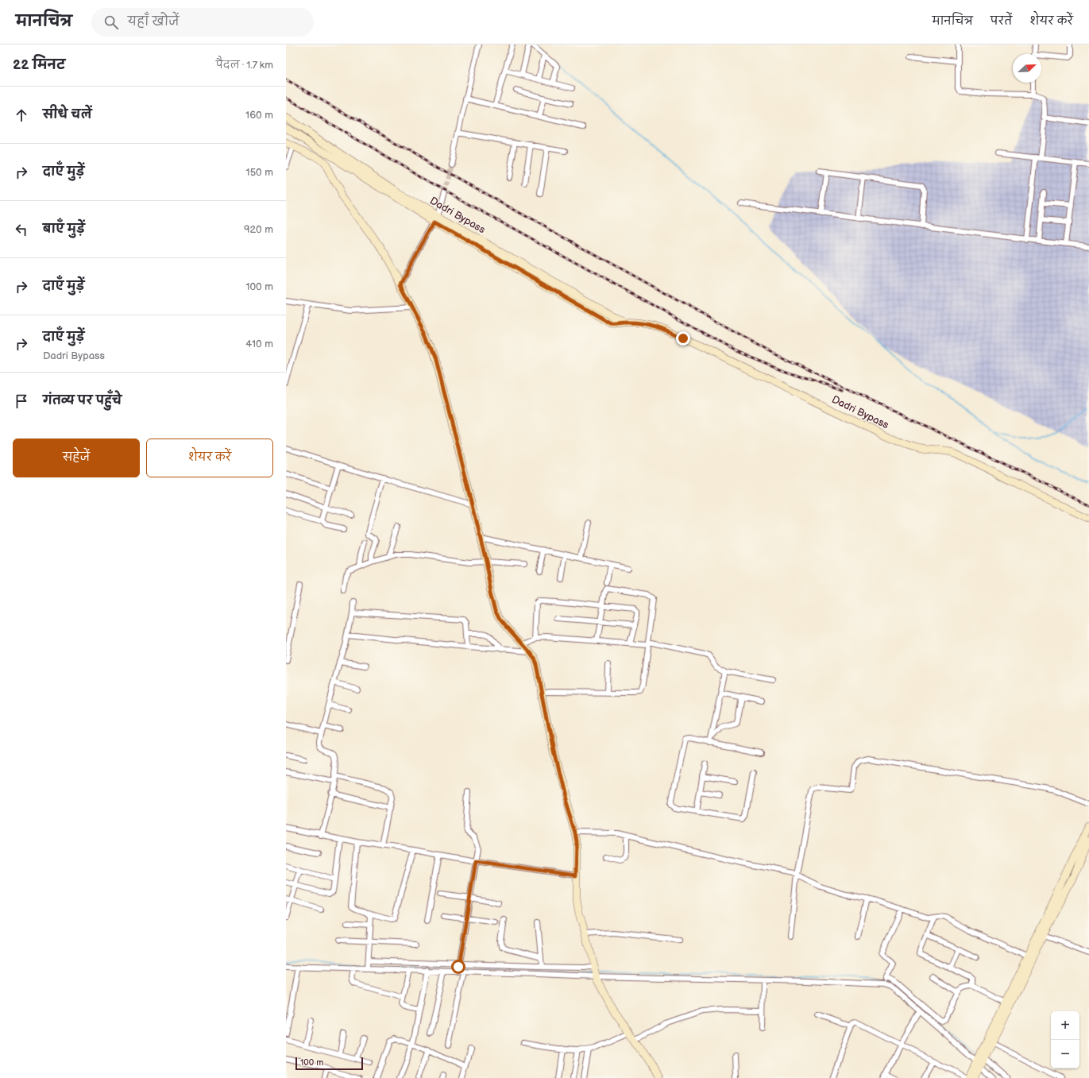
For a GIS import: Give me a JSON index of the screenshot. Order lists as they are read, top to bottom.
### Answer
{
  "streets": {
    "main road": ["Dadri Bypass"]
  },
  "scale_bar": "100 m",
  "north": "top right",
  "page": {
    "header": "मानचित्र",
    "search": "यहाँ खोजें",
    "nav": ["मानचित्र", "परतें", "शेयर करें"],
    "heading": ["22 मिनट", "पैदल · 1.7 km"],
    "list": [
      ["सीधे चलें", "160 m"],
      ["दाएँ मुड़ें", "150 m"],
      ["बाएँ मुड़ें", "920 m"],
      ["दाएँ मुड़ें", "100 m"],
      ["दाएँ मुड़ें", "Dadri Bypass", "410 m"],
      "गंतव्य पर पहुँचे"
    ],
    "buttons": ["सहेजें", "शेयर करें"],
    "map_buttons": ["+", "−"],
    "scale": "100 m"
  }
}
